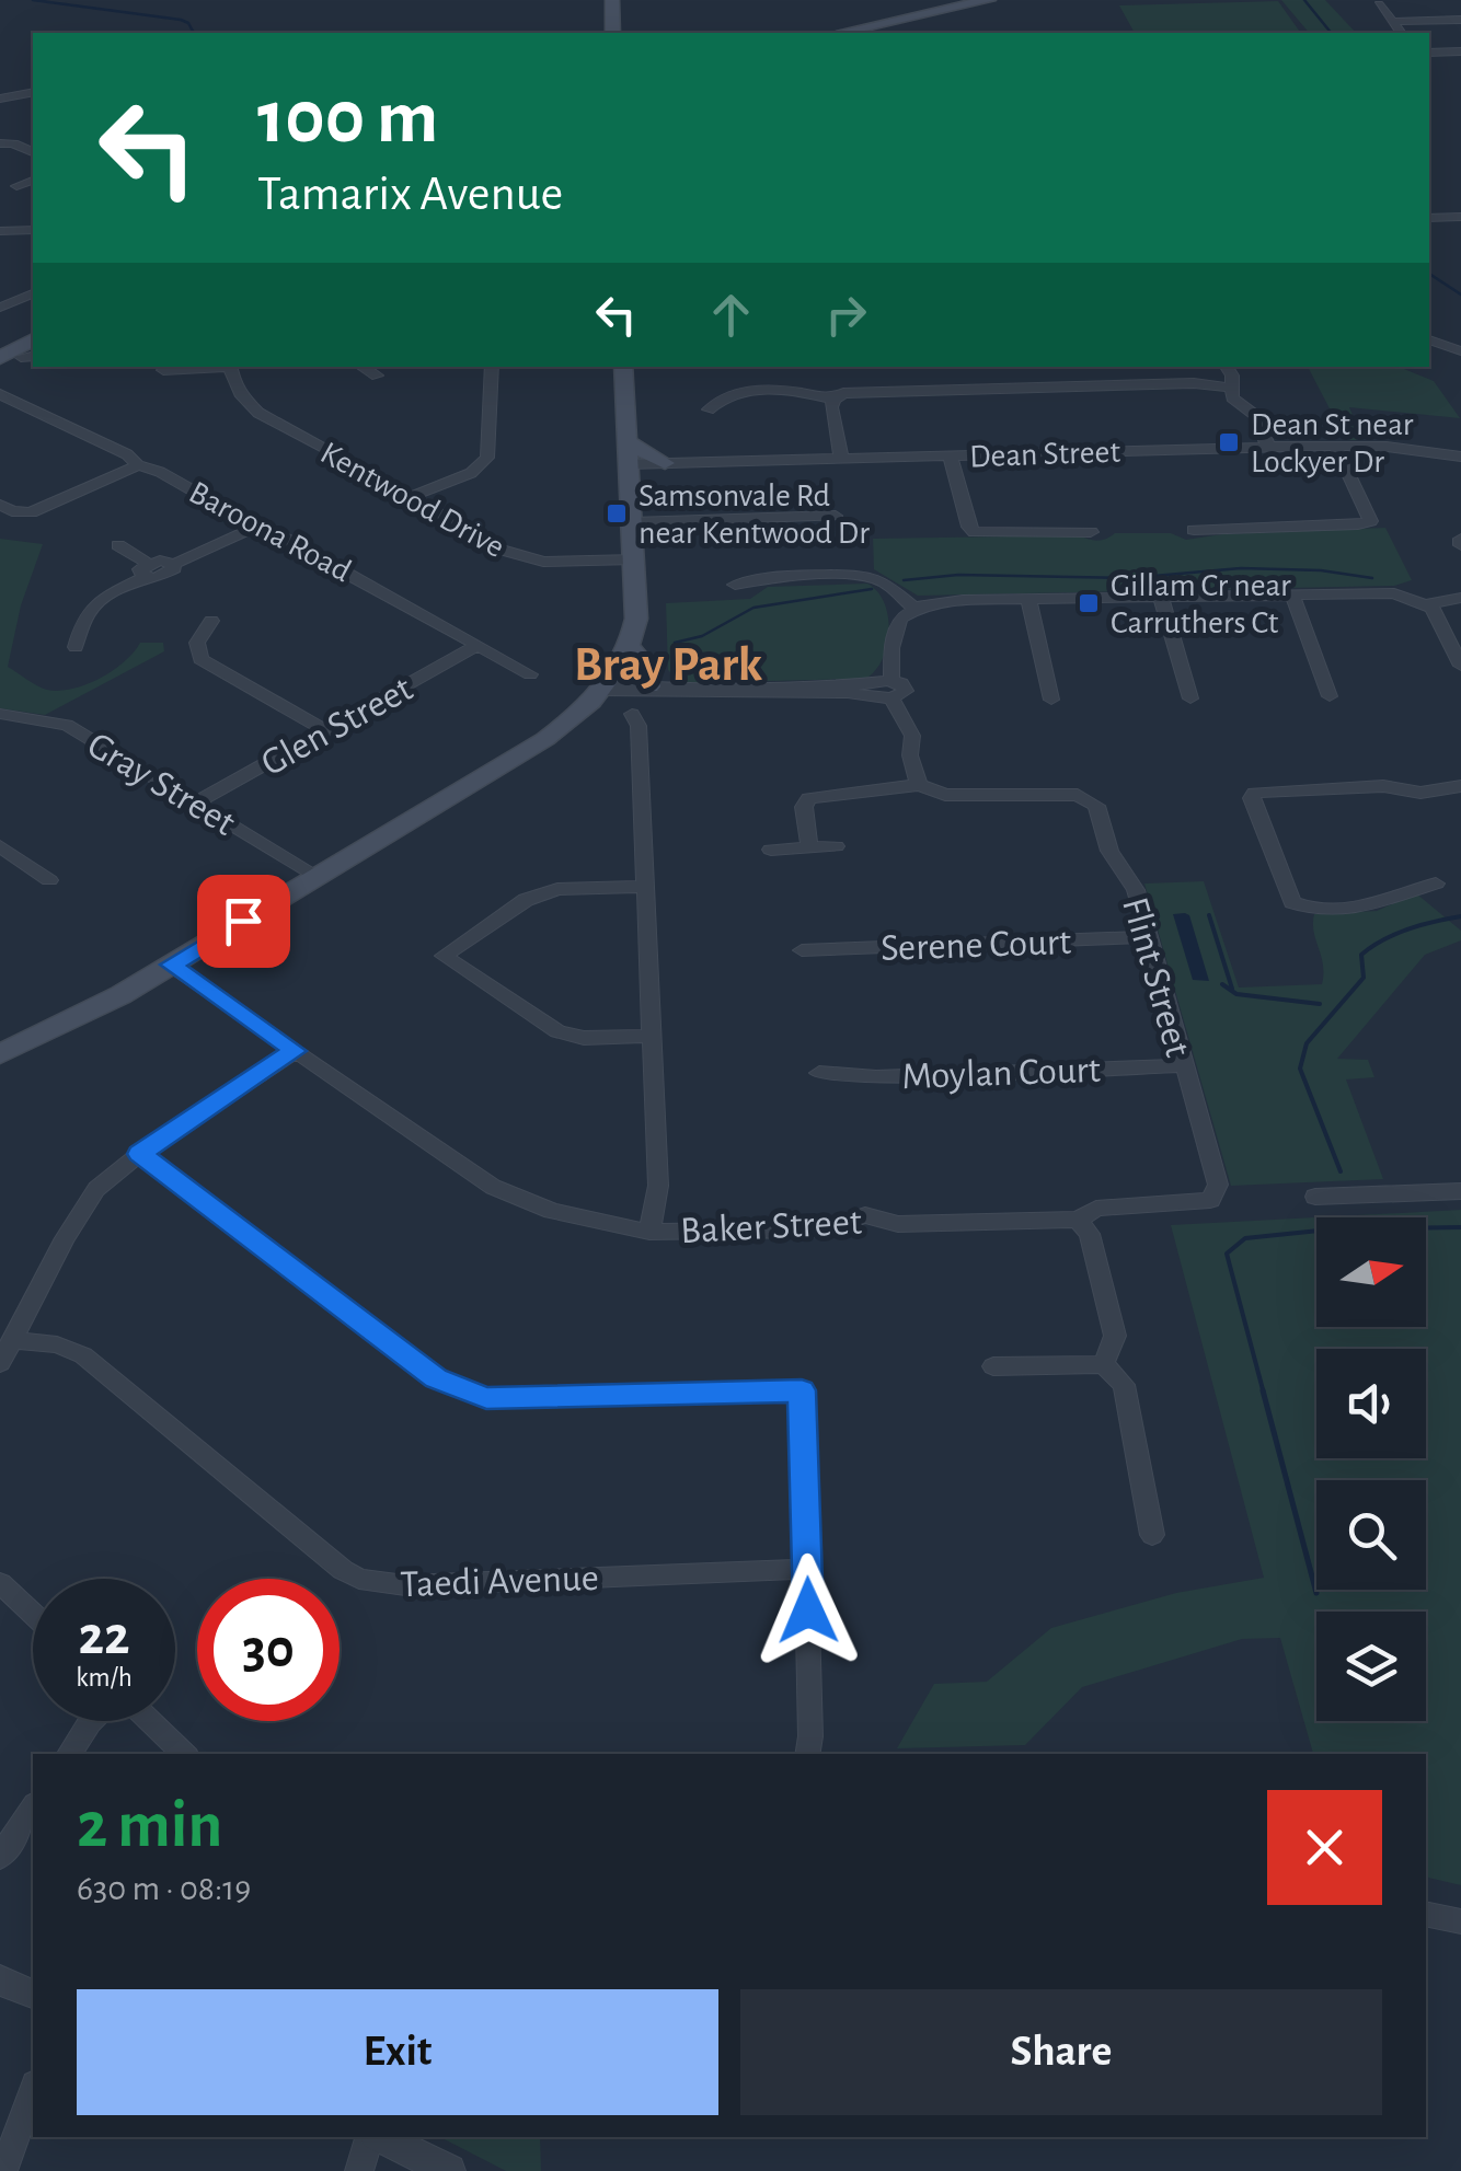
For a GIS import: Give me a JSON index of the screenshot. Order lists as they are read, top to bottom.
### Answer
{
  "streets": {
    "street": [
      "Dean Street",
      "Kentwood Drive",
      "Baroona Road",
      "Glen Street",
      "Gray Street",
      "Serene Court",
      "Flint Street",
      "Moylan Court",
      "Baker Street",
      "Taedi Avenue"
    ]
  },
  "crossings": [
    ["Baroona Road", "Glen Street"],
    ["Glen Street", "Gray Street"],
    ["Serene Court", "Flint Street"],
    ["Flint Street", "Moylan Court"],
    ["Flint Street", "Baker Street"]
  ],
  "districts": ["Bray Park"],
  "places": {
    "transit": ["Dean St near Lockyer Dr", "Samsonvale Rd near Kentwood Dr", "Gillam Cr near Carruthers Ct"]
  },
  "north": "right",
  "page": {
    "turn": ["100 m", "Tamarix Avenue"],
    "speed": "22 km/h",
    "limit": "30",
    "heading": ["2 min", "630 m · 08:19"],
    "buttons": ["Exit", "Share"]
  }
}
